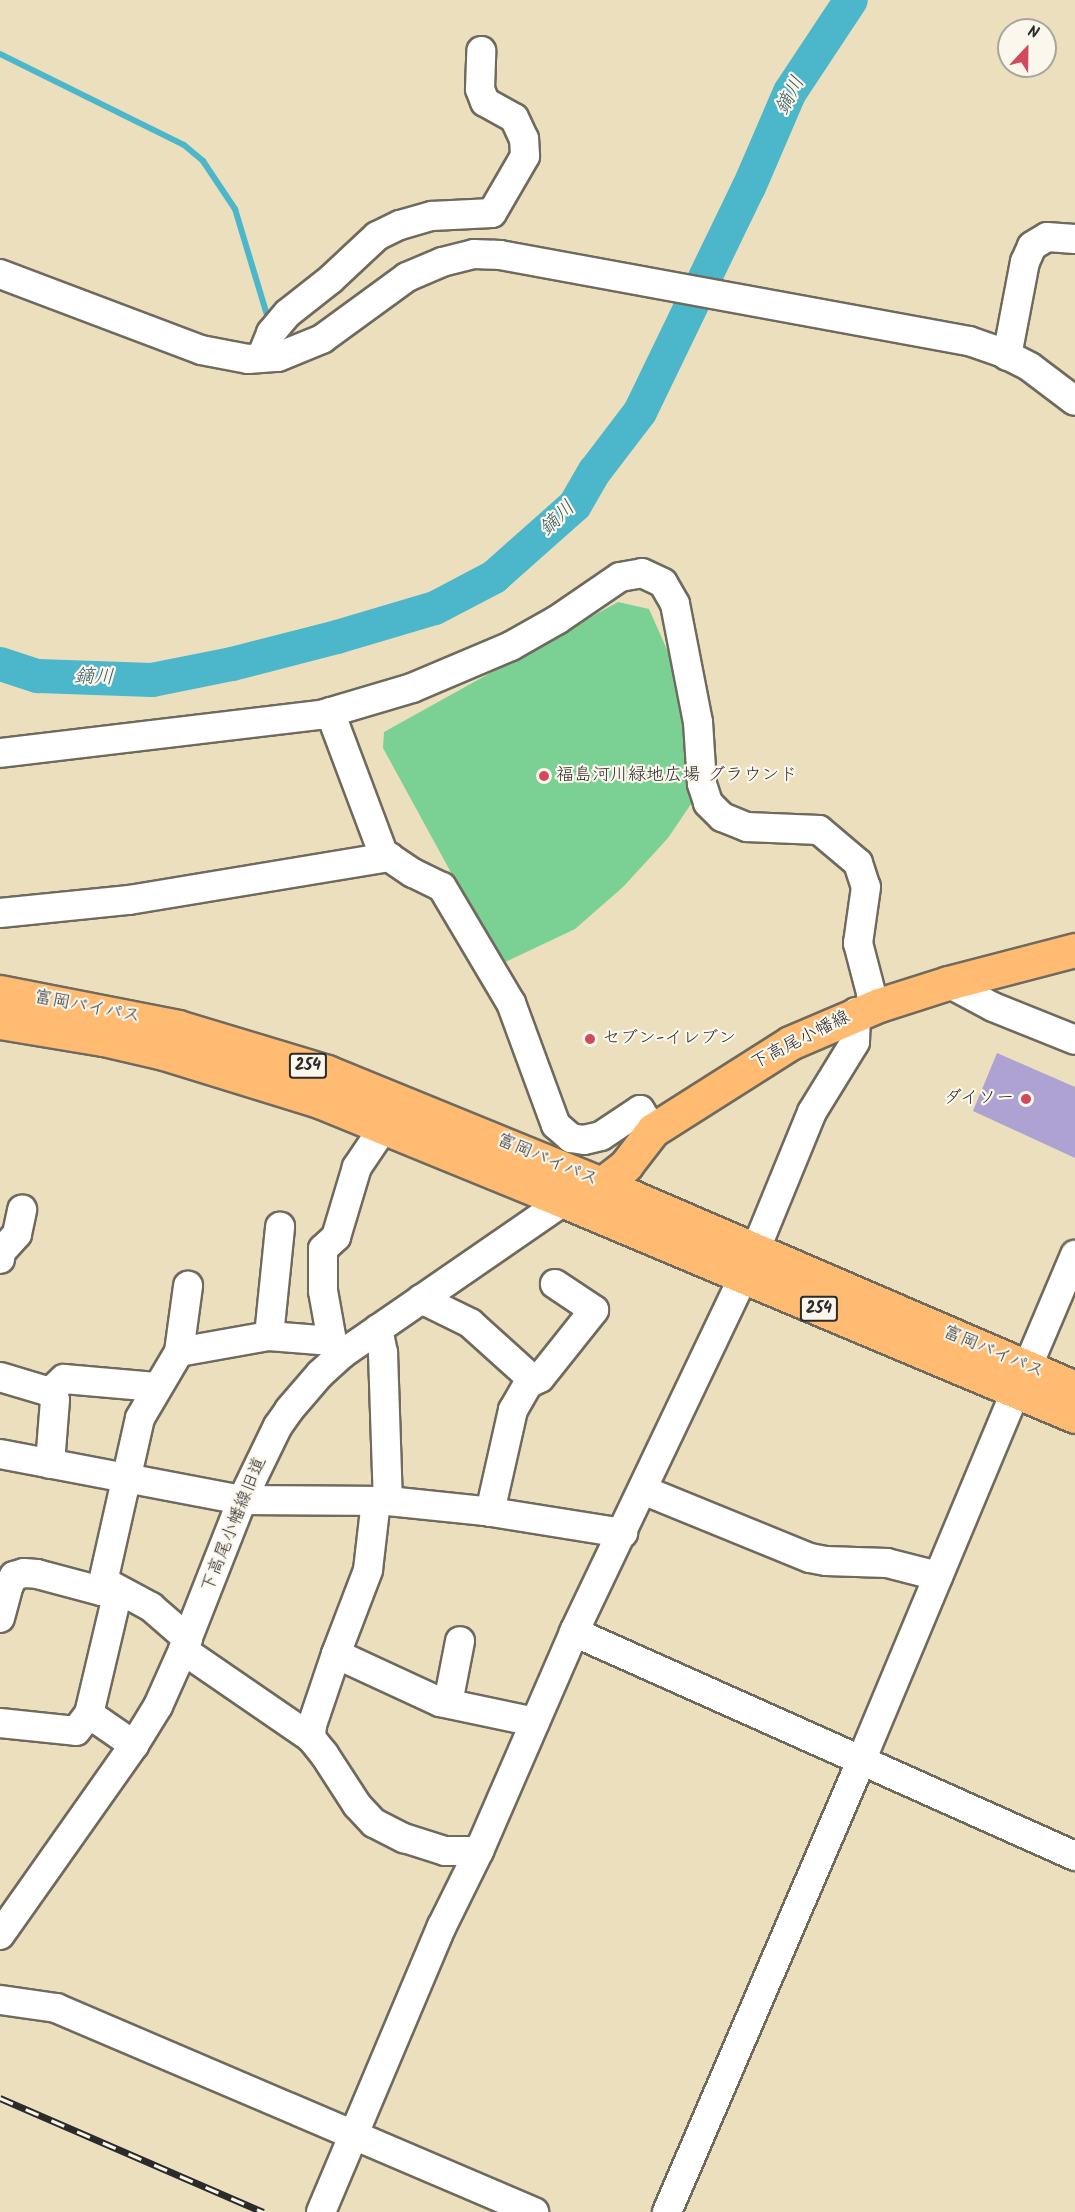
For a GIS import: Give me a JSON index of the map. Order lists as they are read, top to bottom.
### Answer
{
  "streets": {
    "main road": ["富岡バイパス", "下高尾小幡線", "254"],
    "street": ["下高尾小幡線旧道"]
  },
  "crossings": [
    ["富岡バイパス", "下高尾小幡線"],
    ["富岡バイパス", "下高尾小幡線旧道"],
    ["下高尾小幡線", "下高尾小幡線旧道"]
  ],
  "water": ["鏑川"],
  "places": ["福島河川緑地広場 グラウンド", "セブン-イレブン", "ダイソー"],
  "north": "top"
}
